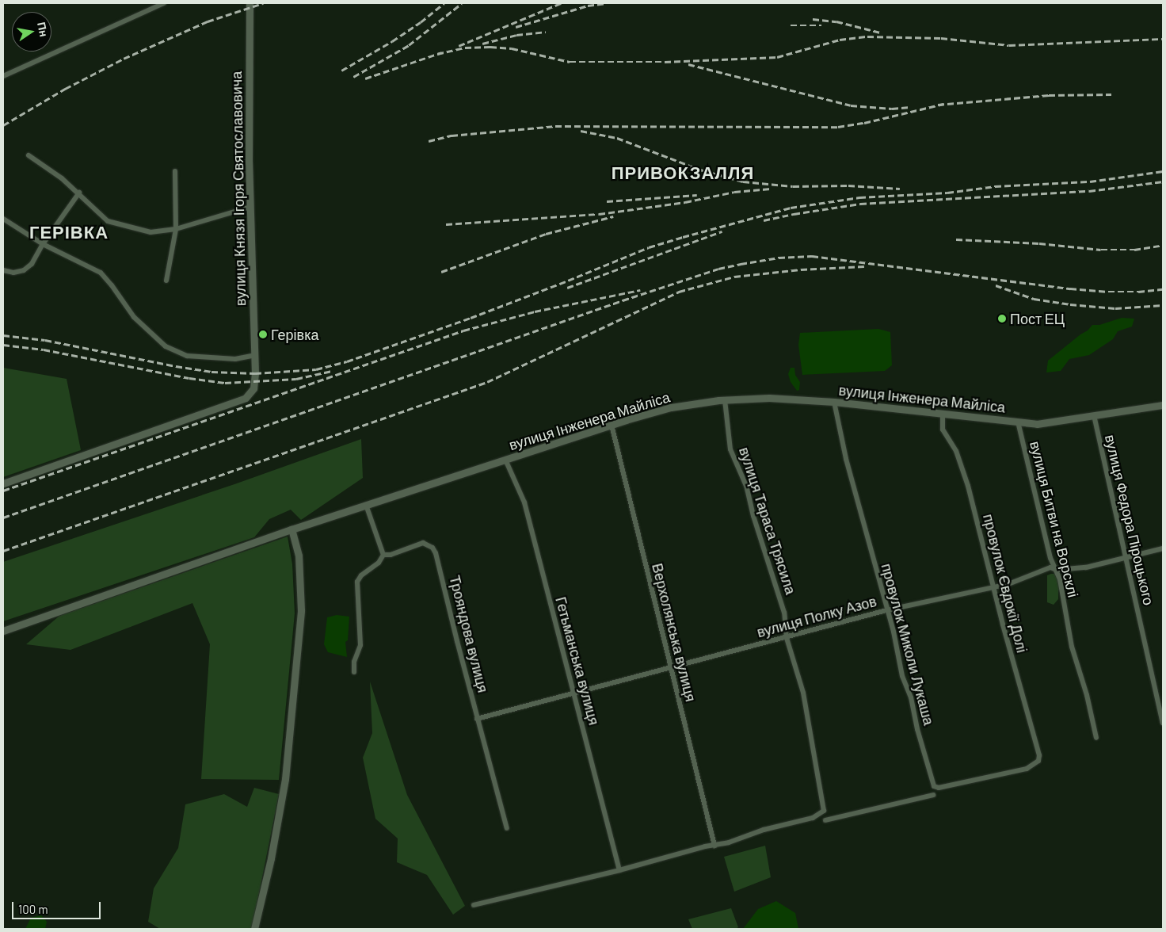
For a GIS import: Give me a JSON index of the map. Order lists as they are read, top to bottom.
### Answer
{
  "streets": {
    "street": [
      "вулиця Князя Ігоря Святославовича",
      "вулиця Інженера Майліса",
      "вулиця Битви на Ворсклі",
      "вулиця Федора Піроцького",
      "вулиця Тараса Трясила",
      "провулок Євдокії Долі",
      "вулиця Полку Азов",
      "Верхолянська вулиця",
      "Трояндова вулиця",
      "провулок Миколи Лукаша",
      "Гетьманська вулиця"
    ]
  },
  "crossings": [
    ["вулиця Інженера Майліса", "вулиця Битви на Ворсклі"],
    ["вулиця Інженера Майліса", "вулиця Федора Піроцького"],
    ["вулиця Інженера Майліса", "вулиця Тараса Трясила"],
    ["вулиця Інженера Майліса", "провулок Євдокії Долі"],
    ["вулиця Інженера Майліса", "Верхолянська вулиця"],
    ["вулиця Інженера Майліса", "провулок Миколи Лукаша"],
    ["вулиця Інженера Майліса", "Гетьманська вулиця"],
    ["вулиця Битви на Ворсклі", "вулиця Полку Азов"],
    ["вулиця Федора Піроцького", "вулиця Полку Азов"],
    ["вулиця Тараса Трясила", "вулиця Полку Азов"],
    ["вулиця Тараса Трясила", "Верхолянська вулиця"],
    ["провулок Євдокії Долі", "вулиця Полку Азов"],
    ["провулок Євдокії Долі", "провулок Миколи Лукаша"],
    ["вулиця Полку Азов", "Верхолянська вулиця"],
    ["вулиця Полку Азов", "Трояндова вулиця"],
    ["вулиця Полку Азов", "провулок Миколи Лукаша"],
    ["вулиця Полку Азов", "Гетьманська вулиця"]
  ],
  "districts": ["ПРИВОКЗАЛЛЯ", "ГЕРІВКА"],
  "places": ["Пост ЕЦ", "Герівка"],
  "scale_bar": "100 m",
  "north": "right"
}
